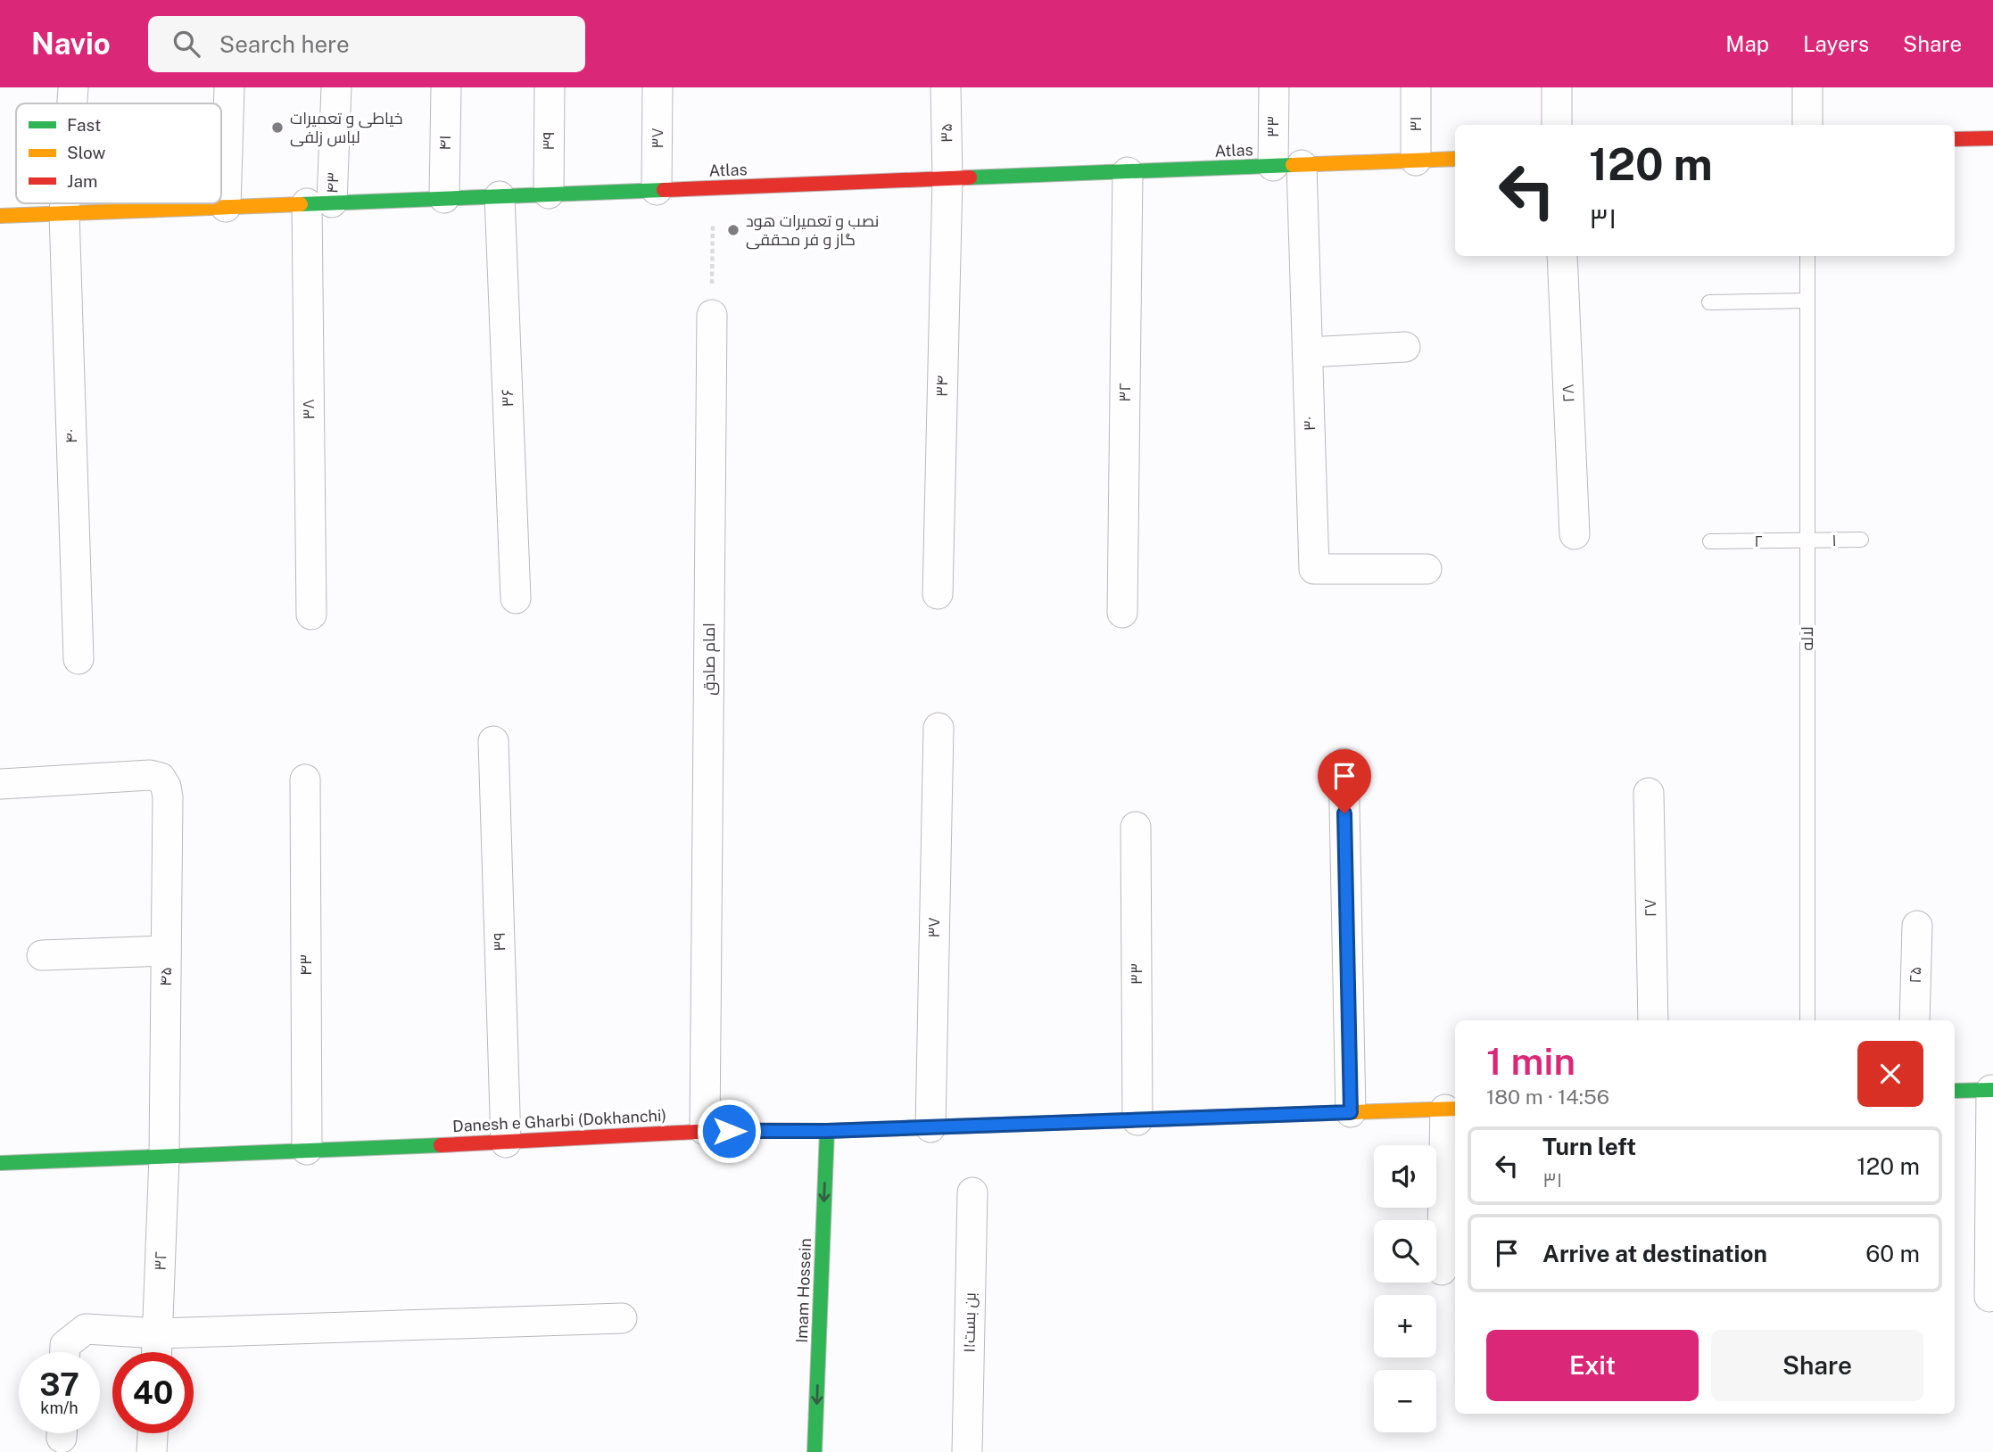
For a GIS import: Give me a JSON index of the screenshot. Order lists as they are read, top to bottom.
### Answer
{
  "streets": {
    "street": [
      "۳۱",
      "۳۳",
      "۳۵",
      "۳۷",
      "۳۹",
      "۴۱",
      "Atlas",
      "۴۳",
      "۳۴",
      "۳۲",
      "۲۸",
      "۳۶",
      "۳۸",
      "۳۰",
      "۴۰",
      "امام صادق",
      "۲۷",
      "۲۵",
      "۴۵",
      "Danesh e Gharbi (Dokhanchi)",
      "Imam Hossein",
      "بن بست۱۱"
    ],
    "lane": ["۱", "۲", "لاله"]
  },
  "crossings": [
    ["۳۱", "Atlas"],
    ["۳۳", "Atlas"],
    ["۳۳", "۳۰"],
    ["۳۳", "Danesh e Gharbi (Dokhanchi)"],
    ["۳۵", "Atlas"],
    ["۳۵", "۳۴"],
    ["۳۷", "Atlas"],
    ["۳۷", "Danesh e Gharbi (Dokhanchi)"],
    ["۳۹", "Atlas"],
    ["۳۹", "Danesh e Gharbi (Dokhanchi)"],
    ["۴۱", "Atlas"],
    ["Atlas", "۴۳"],
    ["Atlas", "۳۴"],
    ["Atlas", "۳۲"],
    ["Atlas", "۳۶"],
    ["Atlas", "۳۸"],
    ["Atlas", "۳۰"],
    ["Atlas", "۴۰"],
    ["۴۳", "۳۸"],
    ["۴۳", "Danesh e Gharbi (Dokhanchi)"],
    ["۳۲", "۴۵"],
    ["۳۲", "Danesh e Gharbi (Dokhanchi)"],
    ["۱", "۲"],
    ["۱", "لاله"],
    ["۲", "لاله"],
    ["امام صادق", "Danesh e Gharbi (Dokhanchi)"],
    ["۴۵", "Danesh e Gharbi (Dokhanchi)"],
    ["Danesh e Gharbi (Dokhanchi)", "Imam Hossein"]
  ],
  "one_way": ["Imam Hossein"],
  "places": ["خیاطی و تعمیرات لباس زلفی", "نصب و تعمیرات هود گاز و فر محققی"],
  "legend": ["Fast", "Slow", "Jam"],
  "page": {
    "header": "Navio",
    "search": "Search here",
    "nav": ["Map", "Layers", "Share"],
    "turn": ["120 m", "۳۱"],
    "heading": ["1 min", "180 m · 14:56"],
    "list": [
      {
        "name": "Turn left",
        "note": "۳۱",
        "value": "120 m"
      },
      {
        "name": "Arrive at destination",
        "value": "60 m"
      }
    ],
    "map_buttons": ["+", "−"],
    "buttons": ["Exit", "Share"],
    "speed": "37 km/h",
    "limit": "40"
  }
}
